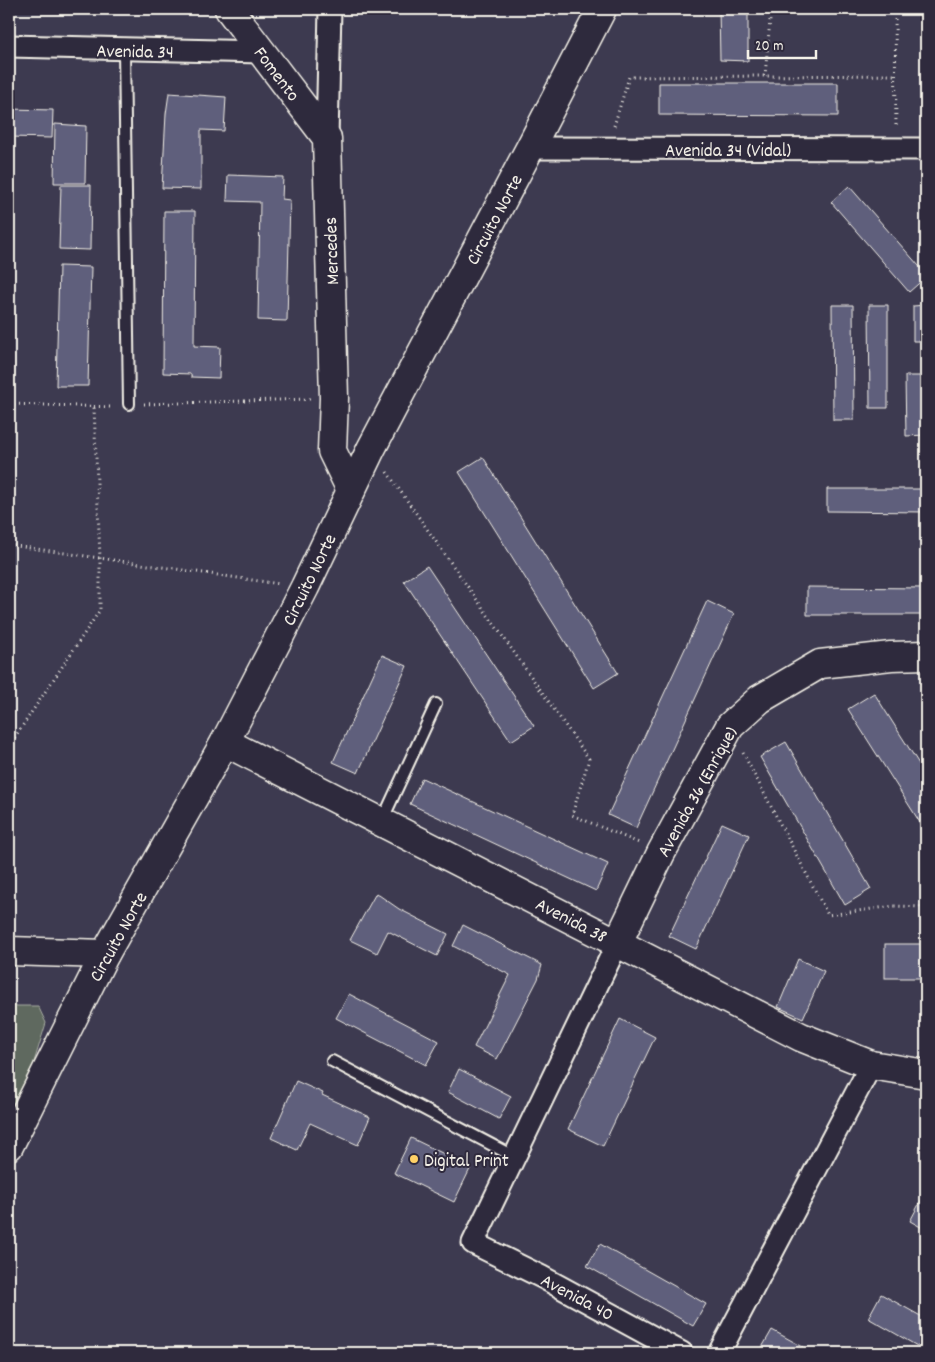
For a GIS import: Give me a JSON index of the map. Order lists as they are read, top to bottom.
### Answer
{
  "streets": {
    "street": [
      "Avenida 34",
      "Fomento",
      "Avenida 34 (Vidal)",
      "Circuito Norte",
      "Mercedes",
      "Avenida 36 (Enrique)",
      "Avenida 38",
      "Avenida 40"
    ]
  },
  "crossings": [
    ["Avenida 34", "Fomento"],
    ["Fomento", "Mercedes"],
    ["Avenida 34 (Vidal)", "Circuito Norte"],
    ["Circuito Norte", "Mercedes"],
    ["Circuito Norte", "Avenida 38"],
    ["Avenida 36 (Enrique)", "Avenida 38"]
  ],
  "places": ["Digital Print"],
  "scale_bar": "20 m"
}
